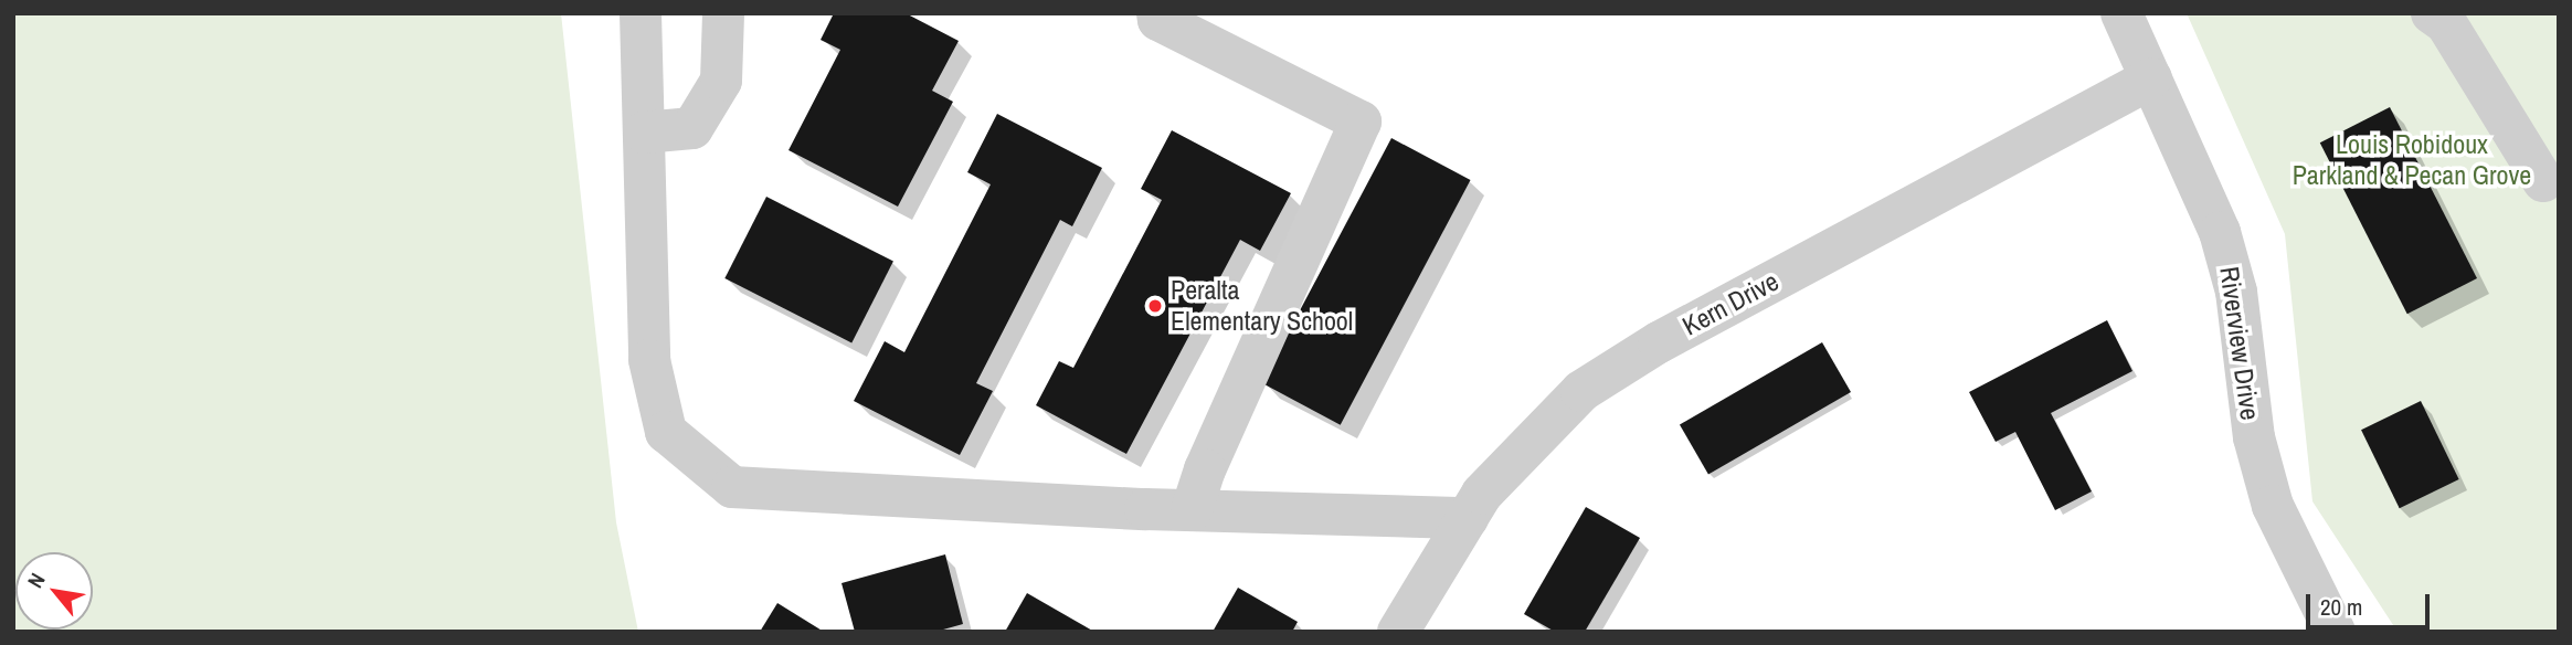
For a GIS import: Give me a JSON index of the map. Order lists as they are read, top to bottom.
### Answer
{
  "streets": {
    "street": ["Kern Drive", "Riverview Drive"]
  },
  "crossings": [
    ["Kern Drive", "Riverview Drive"]
  ],
  "parks": ["Louis Robidoux Parkland & Pecan Grove"],
  "places": ["Peralta Elementary School"],
  "scale_bar": "20 m",
  "north": "top left"
}
